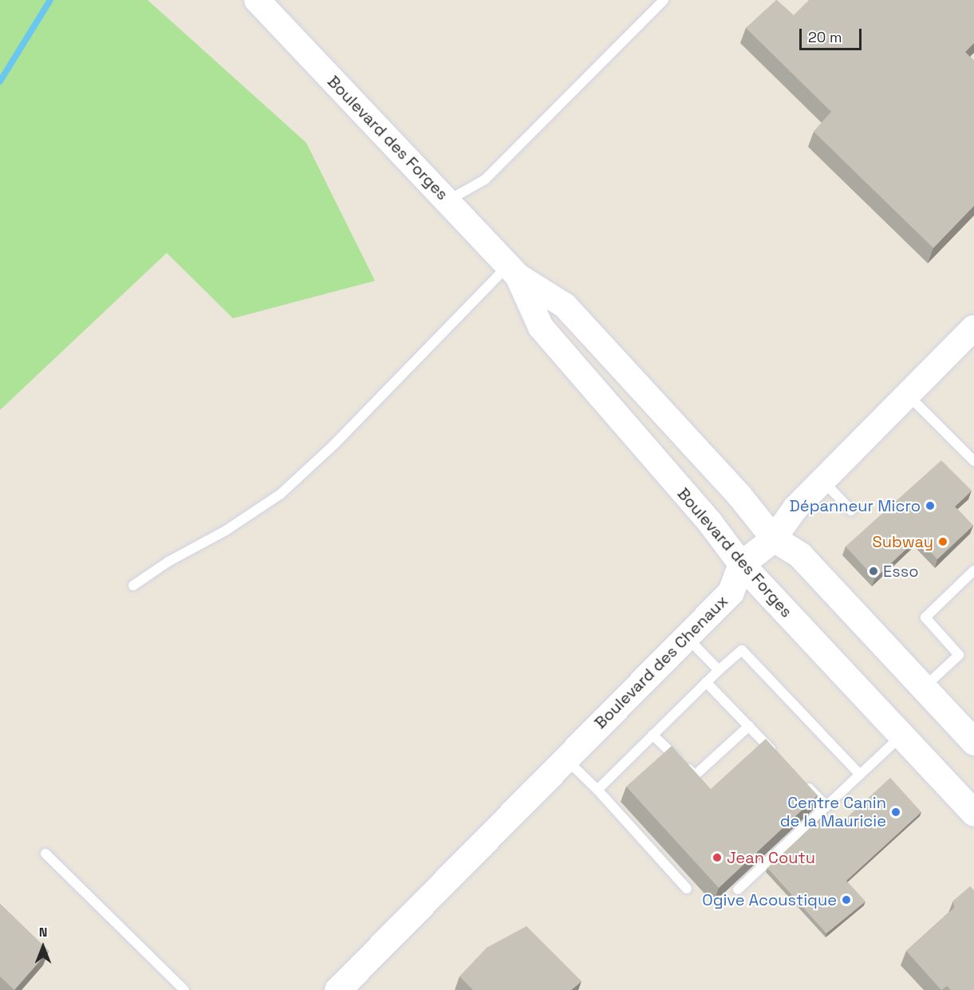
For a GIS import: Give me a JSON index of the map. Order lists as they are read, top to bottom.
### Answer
{
  "streets": {
    "main road": ["Boulevard des Forges", "Boulevard des Chenaux"]
  },
  "crossings": [
    ["Boulevard des Forges", "Boulevard des Chenaux"]
  ],
  "places": [
    "Dépanneur Micro",
    "Subway",
    "Esso",
    "Centre Canin de la Mauricie",
    "Jean Coutu",
    "Ogive Acoustique"
  ],
  "scale_bar": "20 m",
  "north": "top"
}
